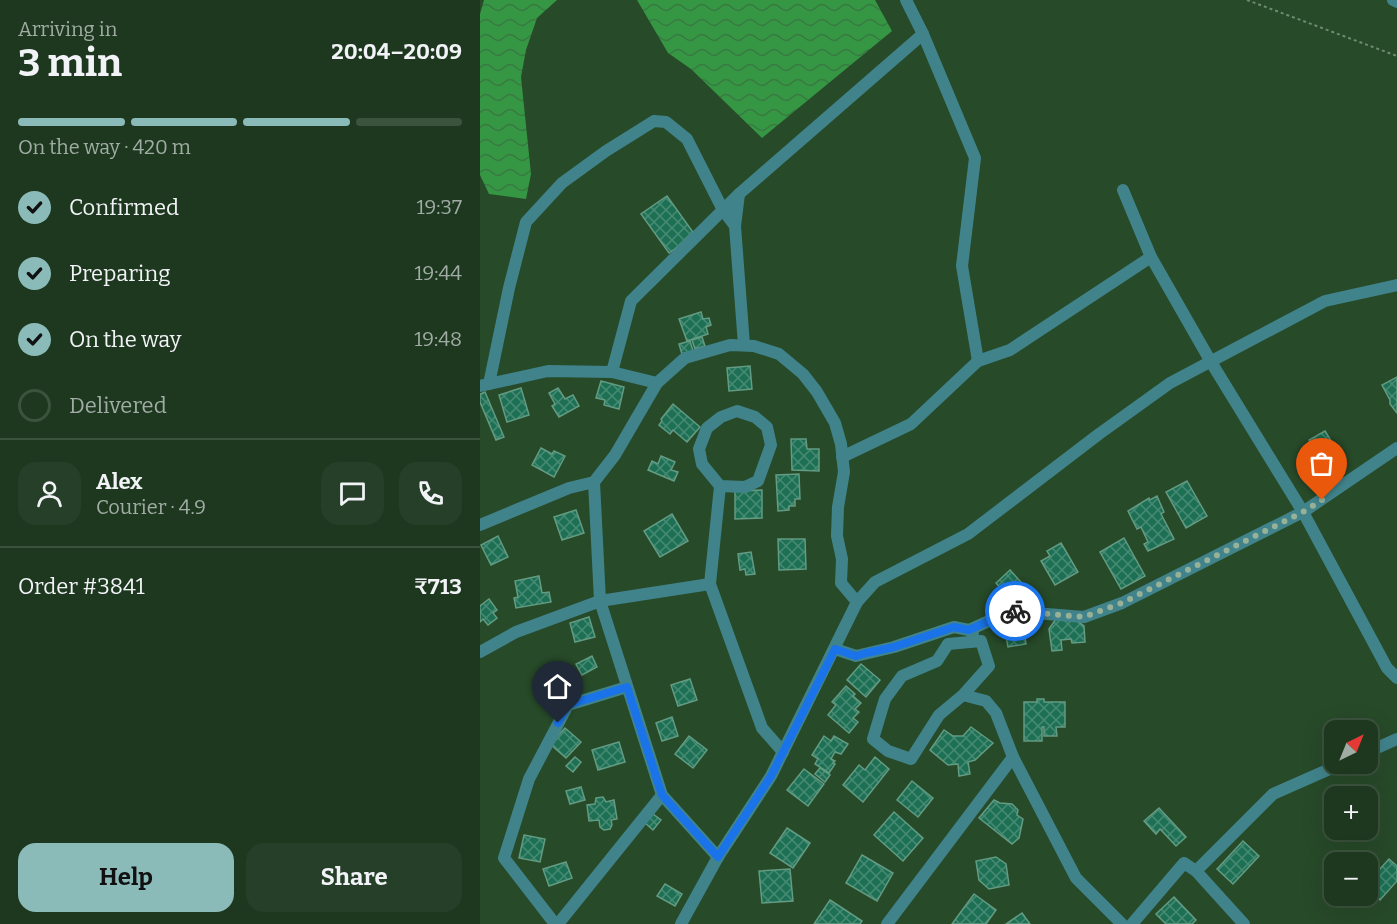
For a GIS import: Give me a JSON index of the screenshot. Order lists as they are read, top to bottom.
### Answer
{
  "north": "top right",
  "page": {
    "heading": ["3 min", "Arriving in", "20:04–20:09"],
    "panel": [
      "Alex",
      "Courier · 4.9",
      "Order #3841",
      "₹713"
    ],
    "bar": "On the way · 420 m",
    "list": [
      ["Confirmed", "19:37"],
      ["Preparing", "19:44"],
      ["On the way", "19:48"],
      "Delivered"
    ],
    "map_buttons": ["+", "−"],
    "buttons": ["Help", "Share"]
  }
}
